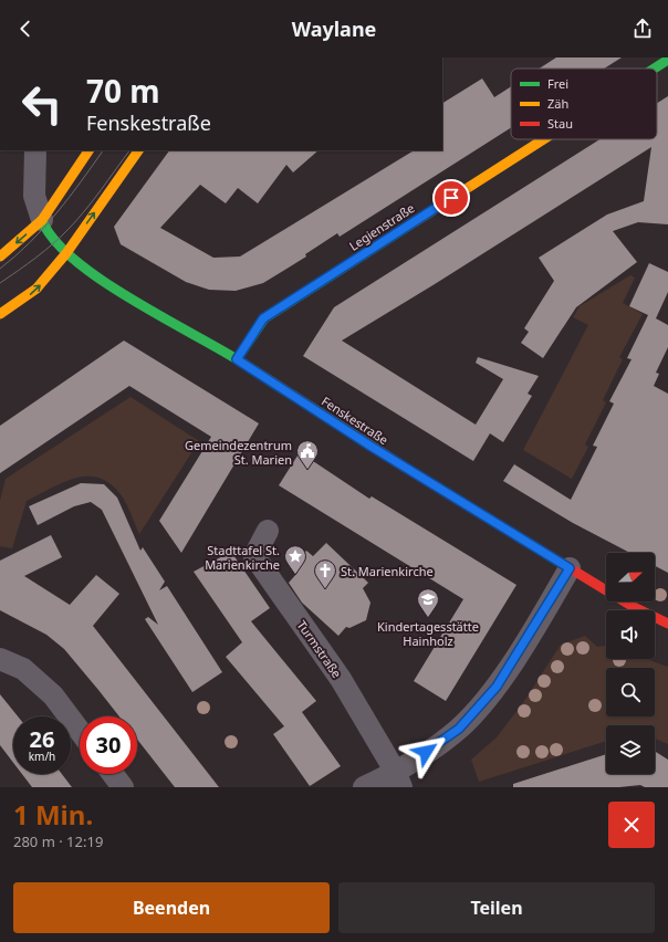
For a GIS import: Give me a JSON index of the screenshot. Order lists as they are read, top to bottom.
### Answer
{
  "streets": {
    "street": ["Legienstraße", "Fenskestraße", "Turmstraße"]
  },
  "crossings": [
    ["Legienstraße", "Fenskestraße"]
  ],
  "places": {
    "public building": ["Gemeindezentrum St. Marien"],
    "place": ["Stadttafel St. Marienkirche"],
    "church": ["St. Marienkirche"],
    "school or university": ["Kindertagesstätte Hainholz"]
  },
  "legend": ["Frei", "Zäh", "Stau"],
  "north": "right",
  "page": {
    "header": "Waylane",
    "turn": ["70 m", "Fenskestraße"],
    "speed": "26 km/h",
    "limit": "30",
    "heading": ["1 Min.", "280 m · 12:19"],
    "buttons": ["Beenden", "Teilen"]
  }
}
